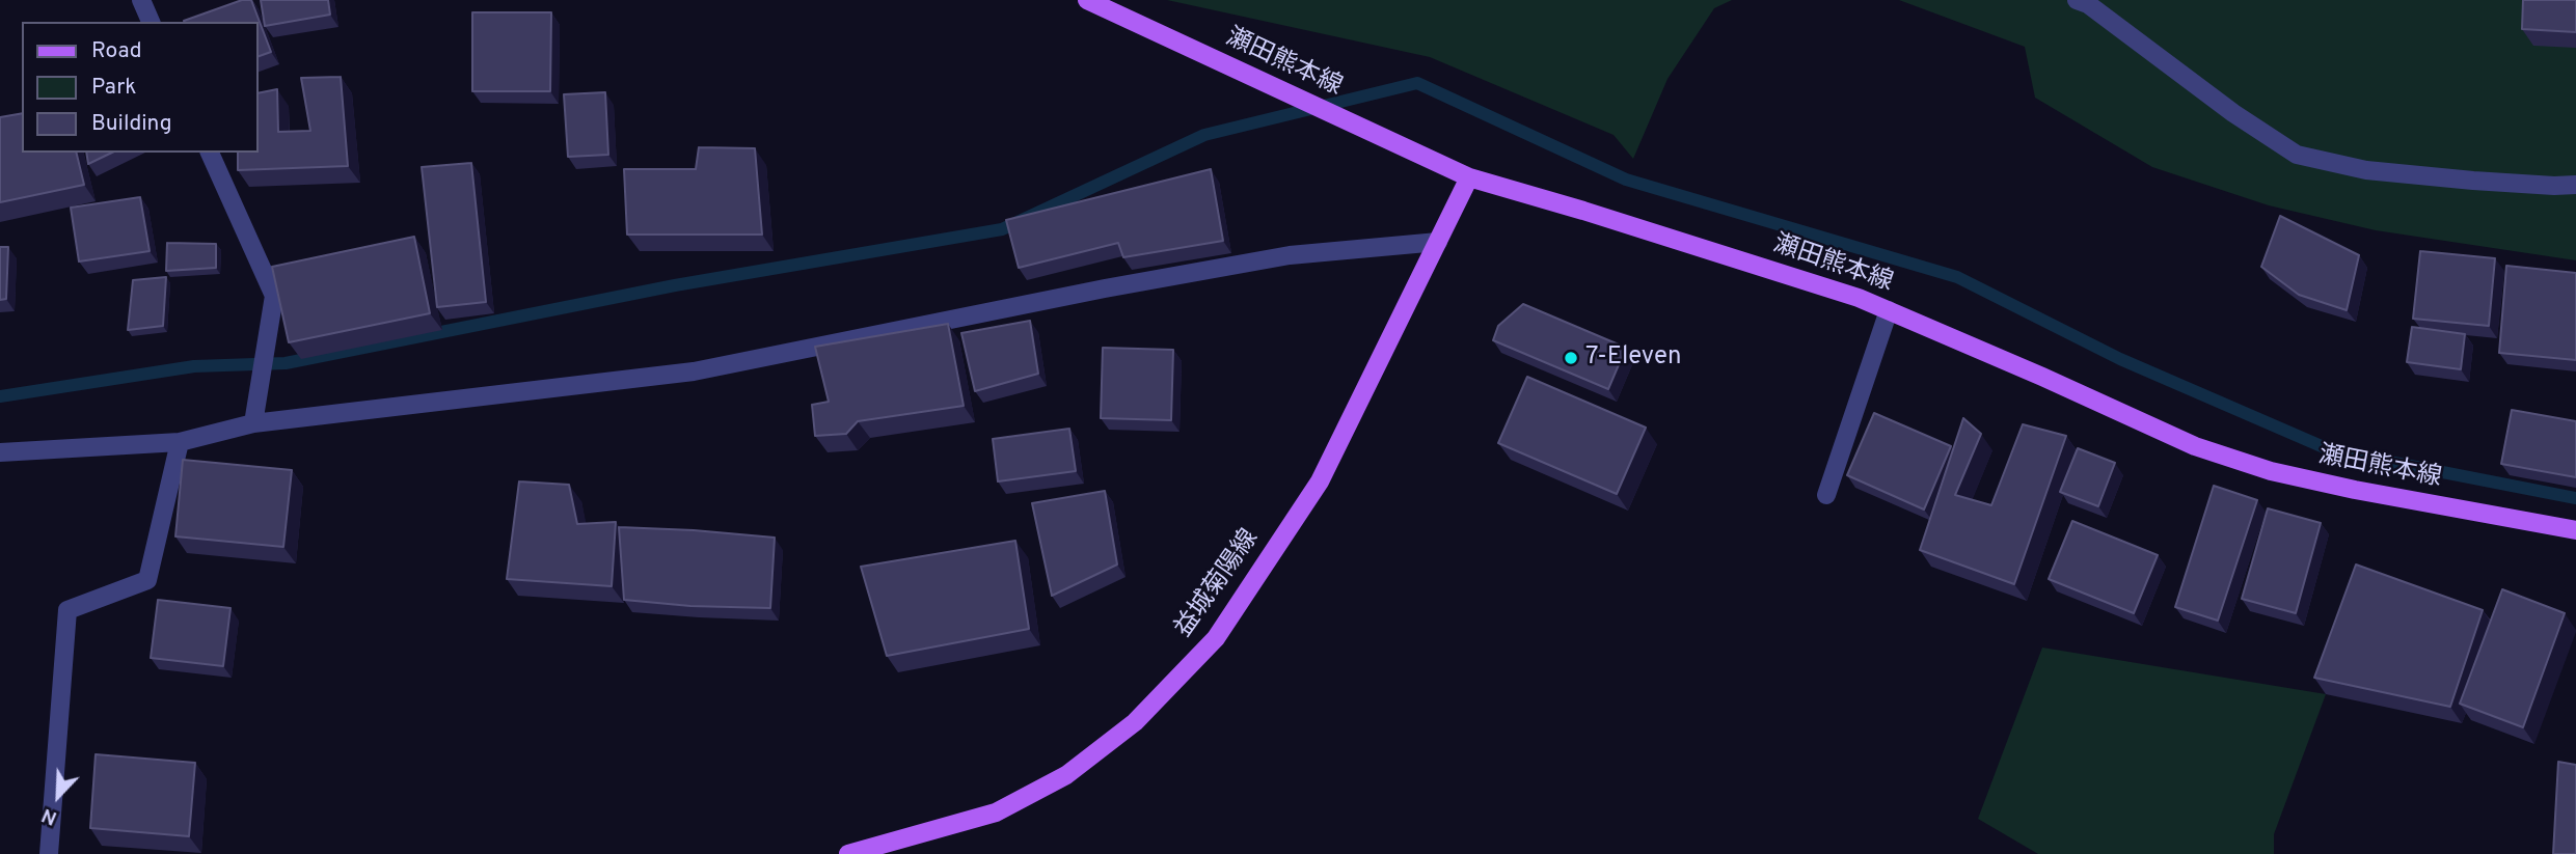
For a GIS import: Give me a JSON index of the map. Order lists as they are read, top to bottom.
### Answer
{
  "streets": {
    "main road": ["瀬田熊本線", "益城菊陽線"]
  },
  "crossings": [
    ["瀬田熊本線", "益城菊陽線"]
  ],
  "places": ["7-Eleven"],
  "legend": ["Road", "Park", "Building"],
  "north": "bottom left"
}
